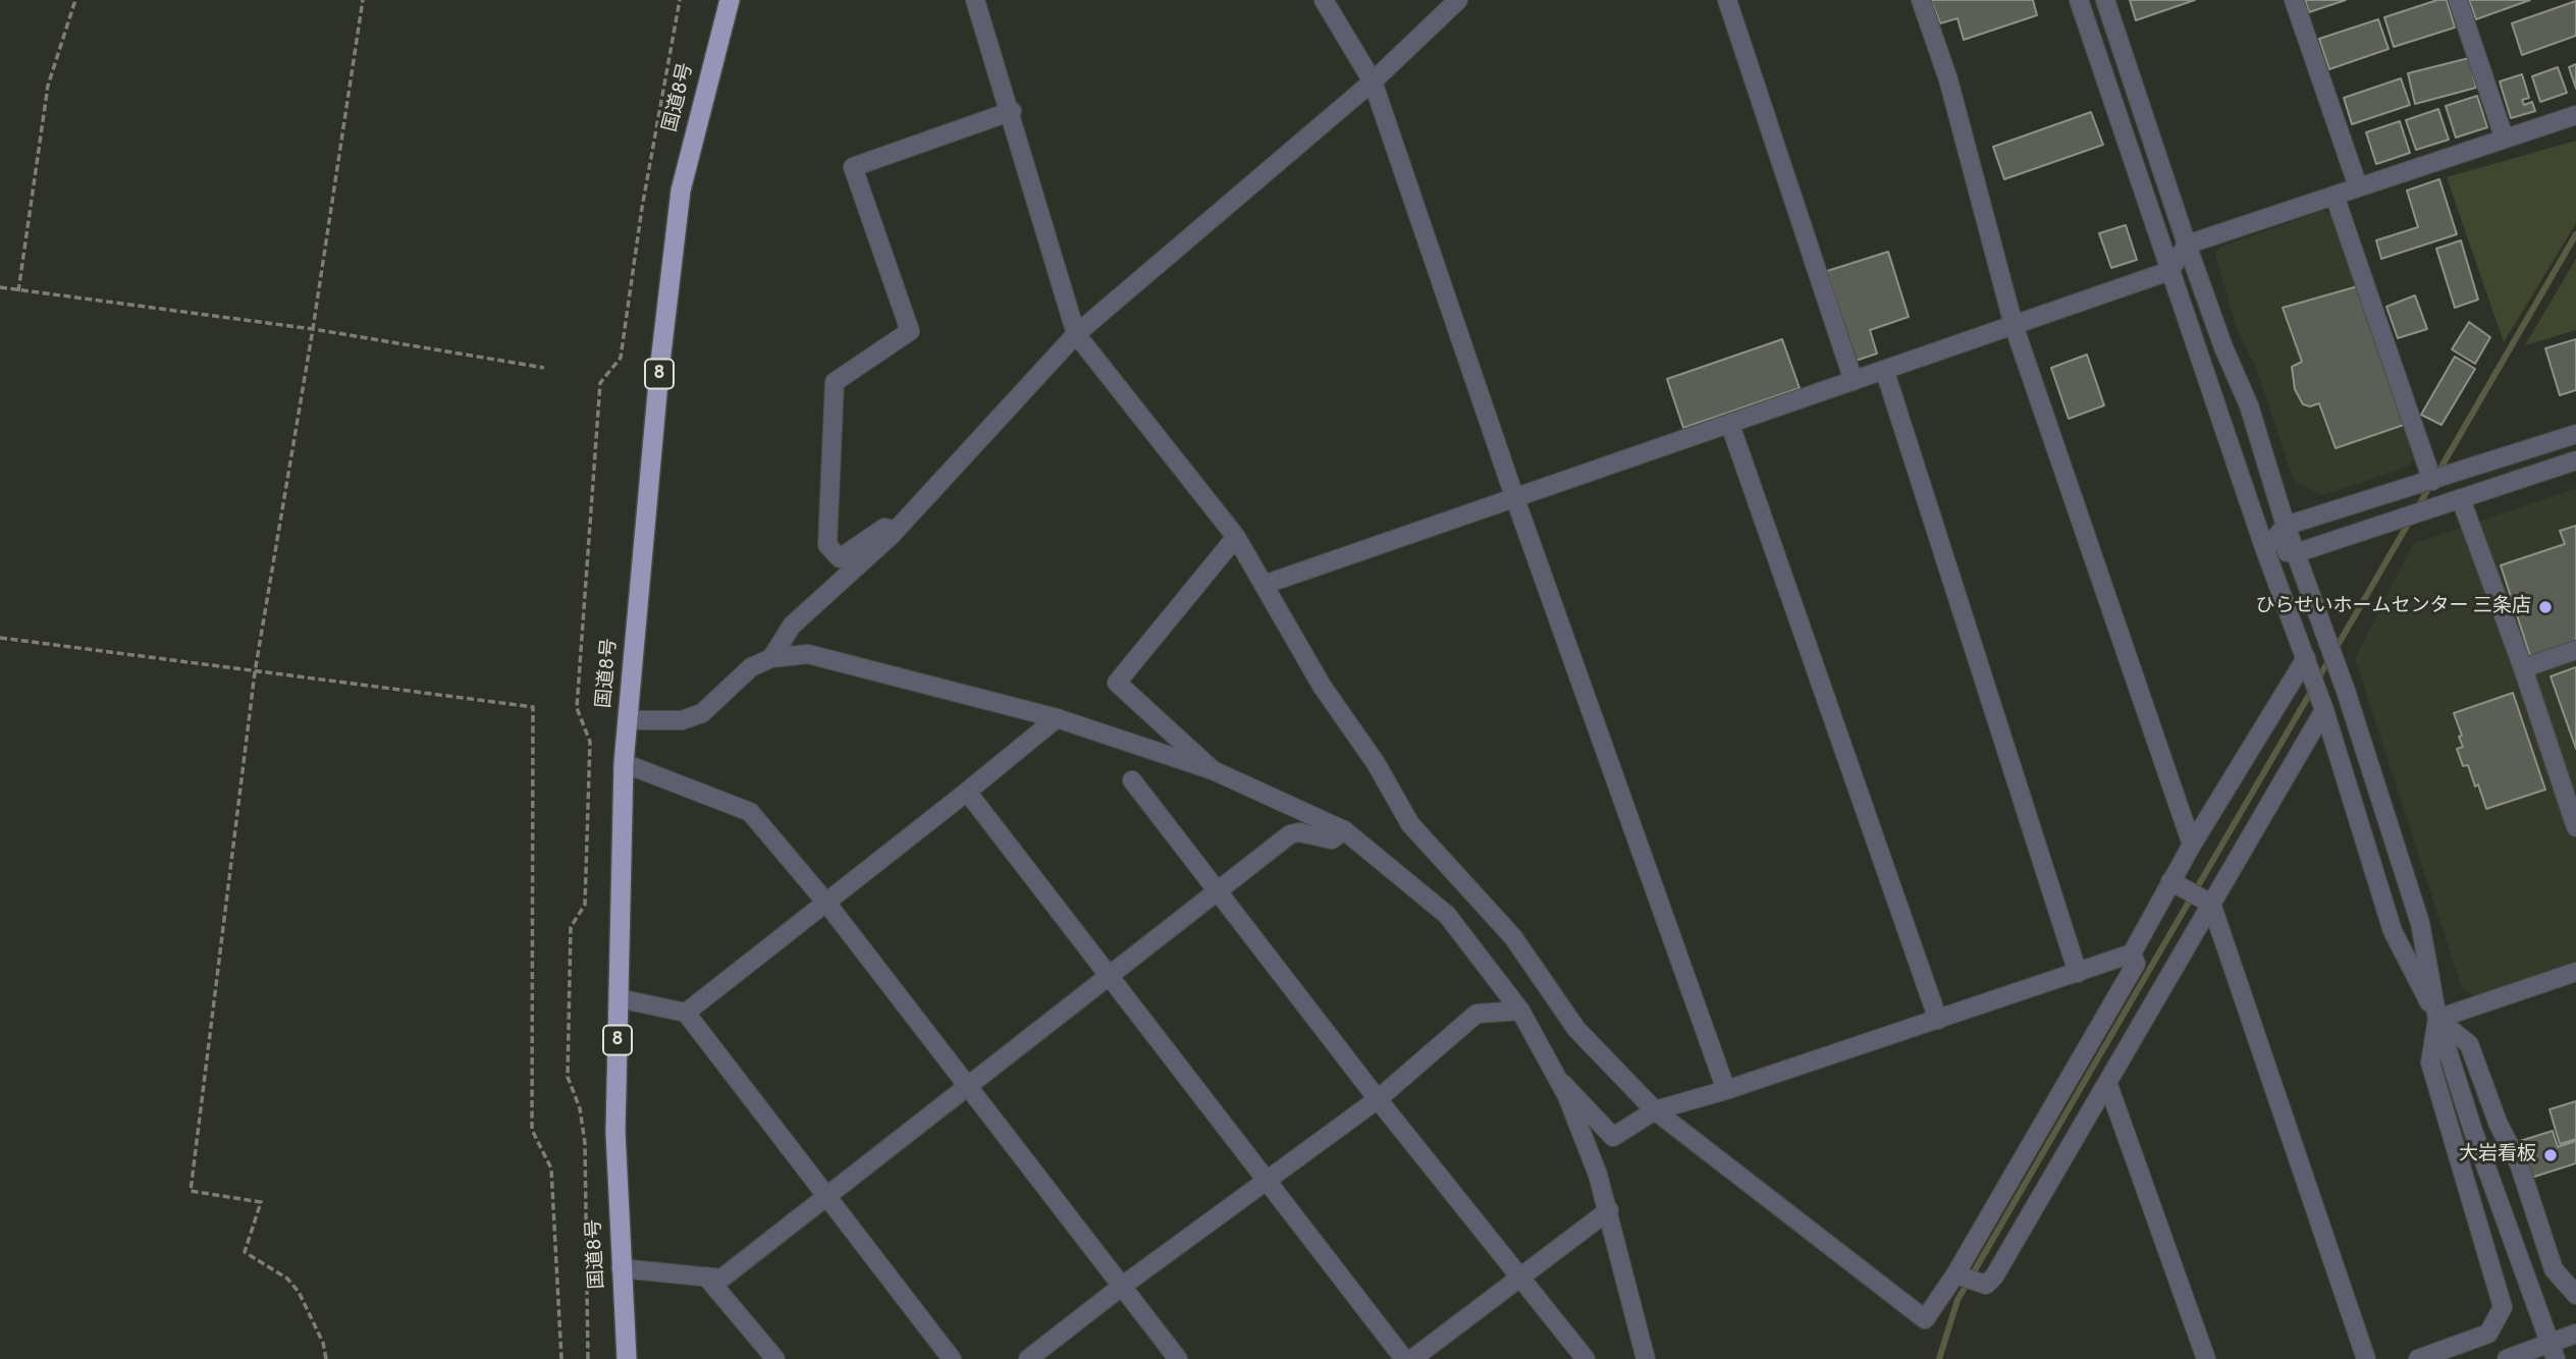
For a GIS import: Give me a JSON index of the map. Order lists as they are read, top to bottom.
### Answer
{
  "streets": {
    "highway": ["国道8号", "8"]
  },
  "places": ["ひらせいホームセンター 三条店", "大岩看板"]
}
